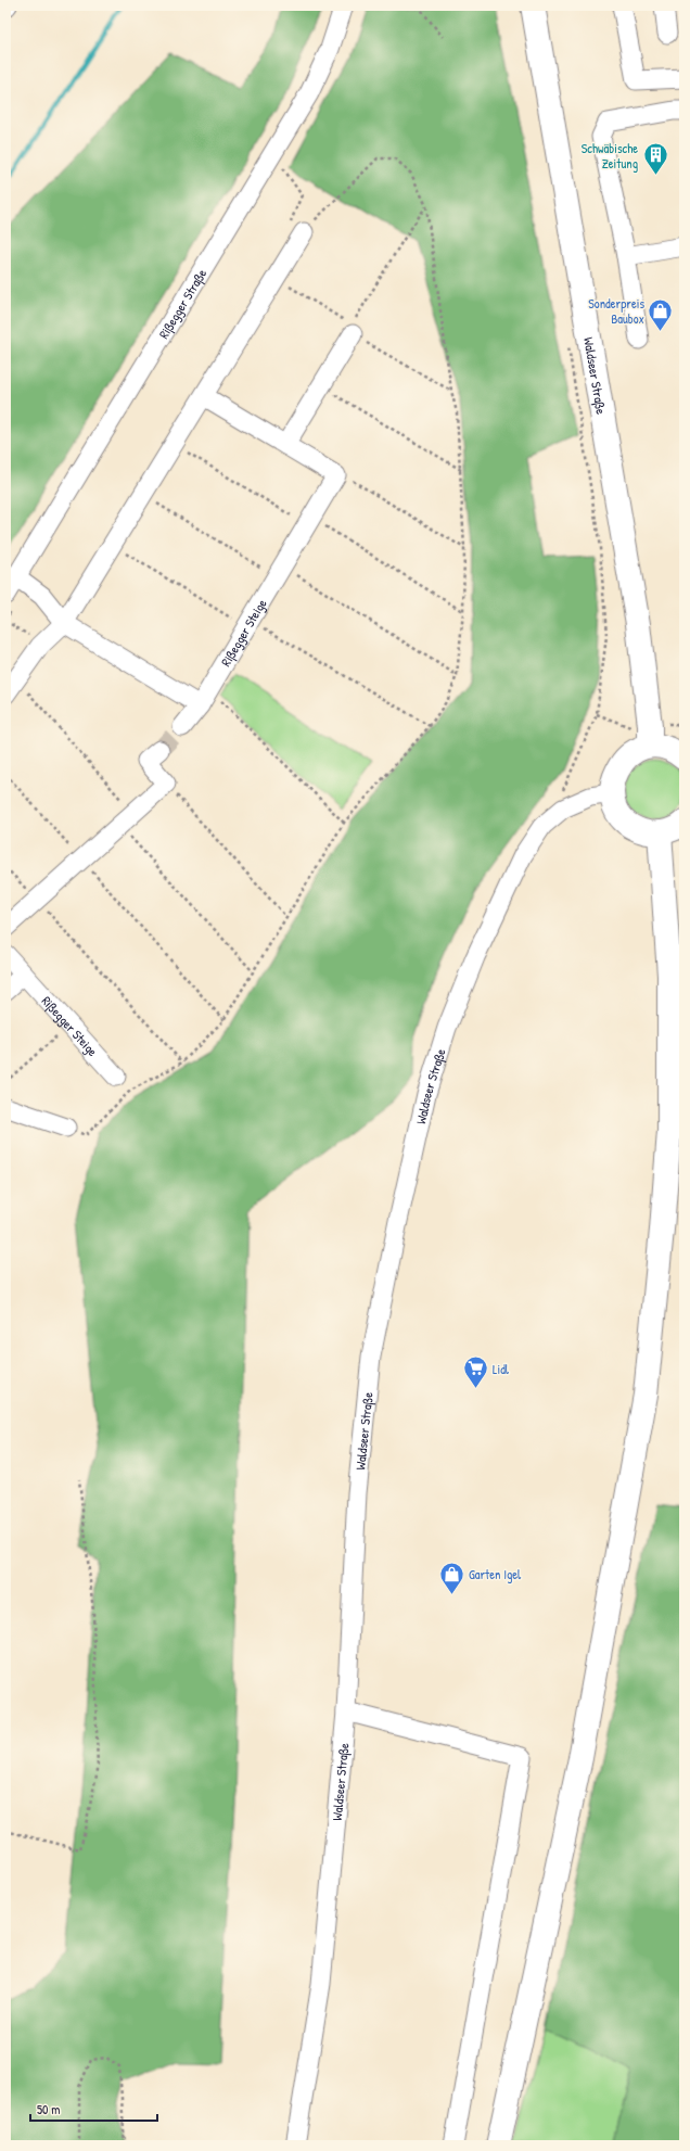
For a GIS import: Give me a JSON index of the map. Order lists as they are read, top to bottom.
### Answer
{
  "streets": {
    "main road": ["Waldseer Straße"],
    "street": ["Rißegger Straße", "Rißegger Steige"]
  },
  "places": {
    "building": ["Schwäbische Zeitung"],
    "shop": ["Sonderpreis Baubox", "Garten Igel"],
    "supermarket": ["Lidl"]
  },
  "scale_bar": "50 m"
}
